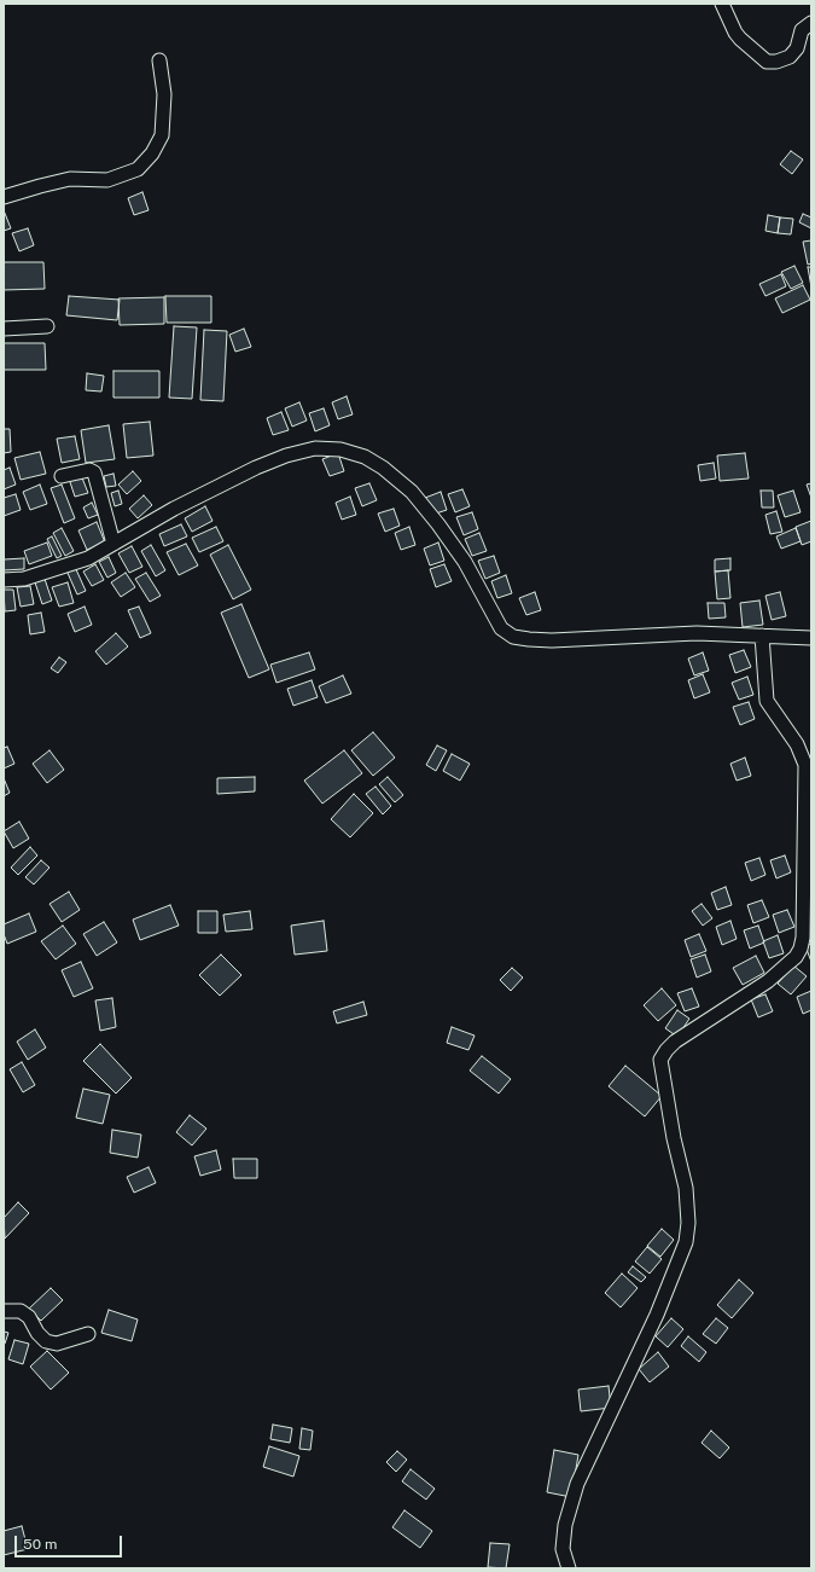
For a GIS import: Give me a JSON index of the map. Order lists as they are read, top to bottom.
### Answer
{
  "scale_bar": "50 m"
}
